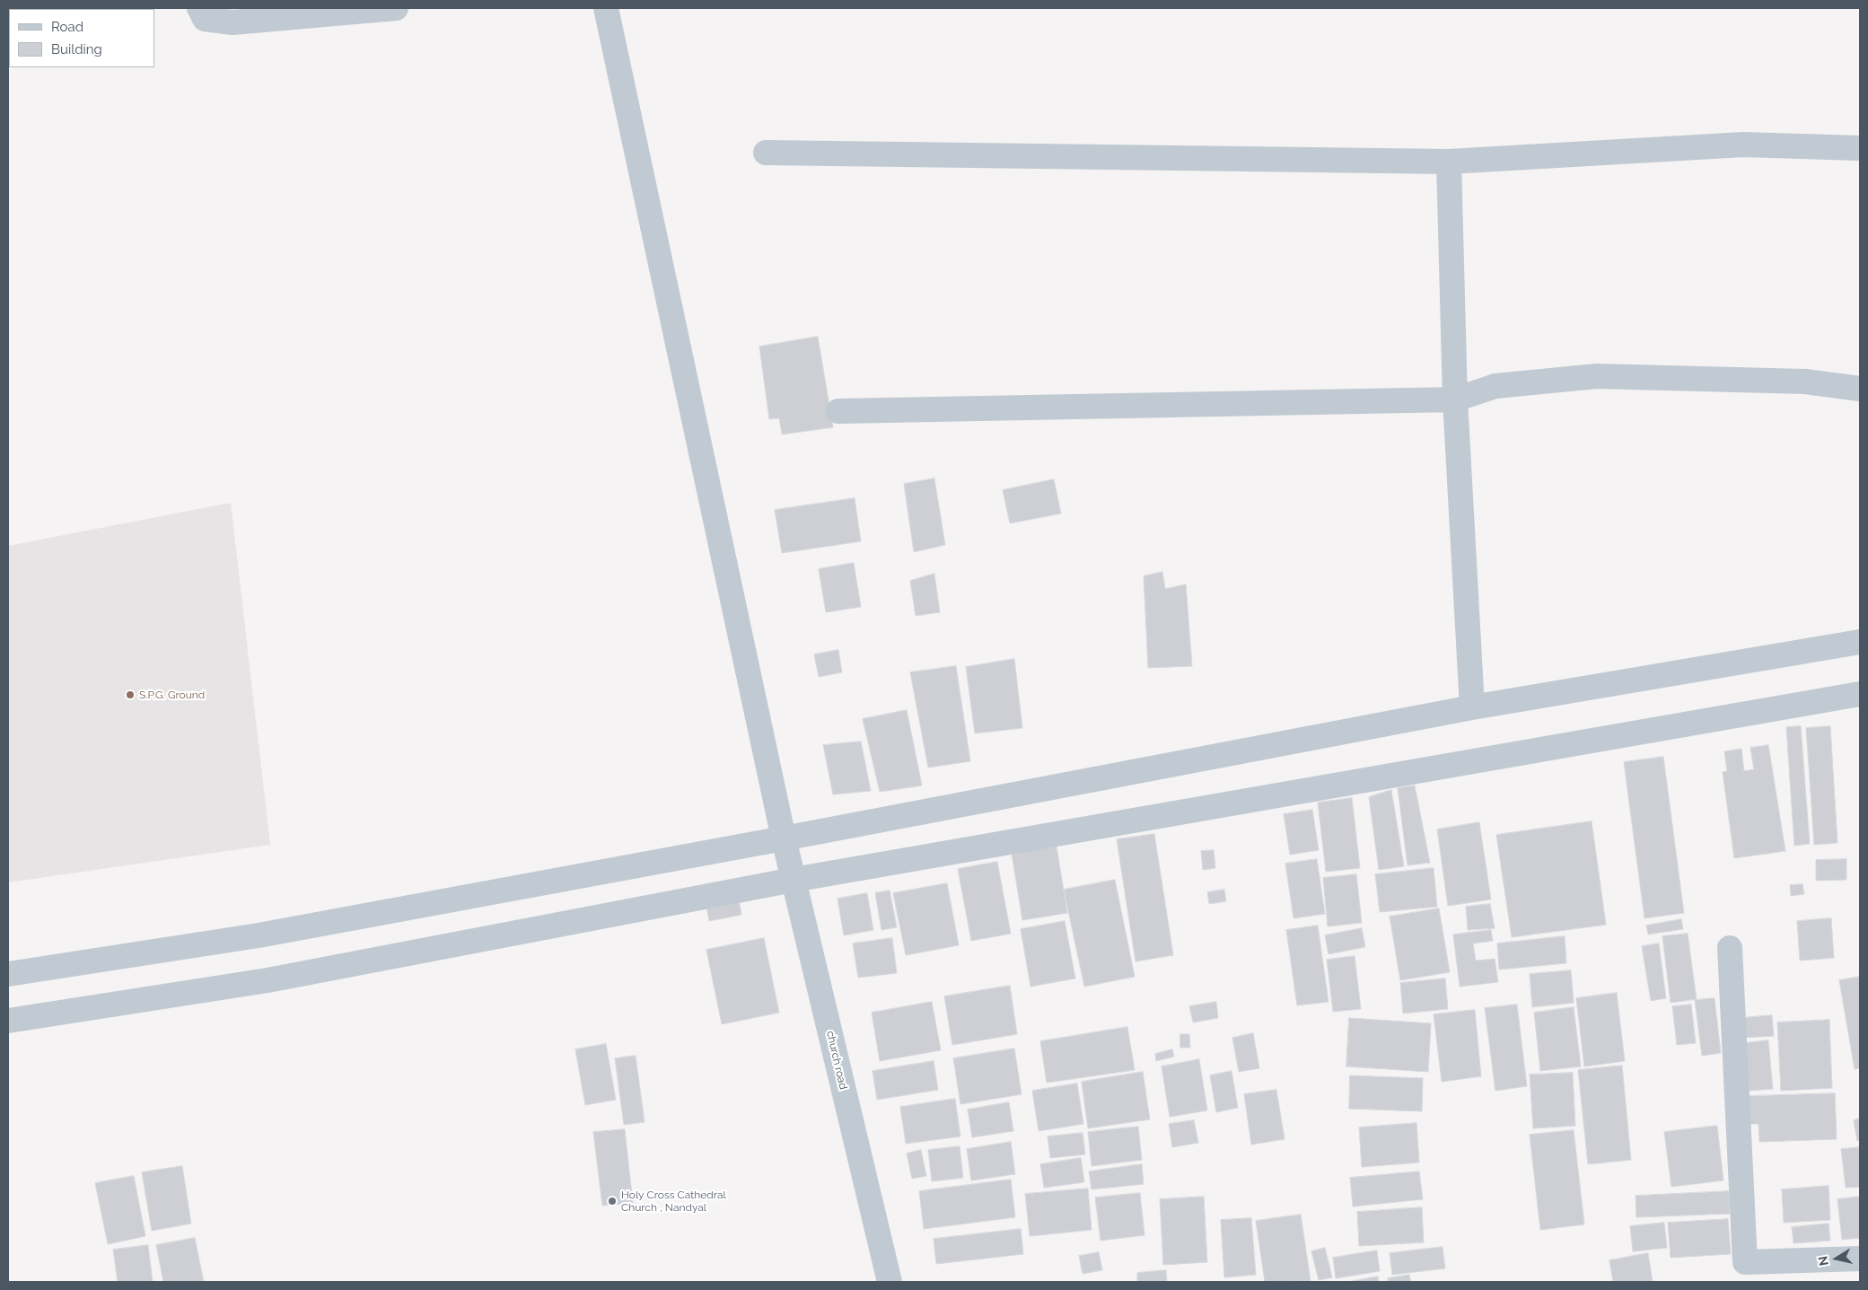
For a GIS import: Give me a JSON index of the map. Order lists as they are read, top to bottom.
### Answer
{
  "streets": {
    "street": ["church road"]
  },
  "places": ["S.P.G. Ground", "Holy Cross Cathedral Church , Nandyal"],
  "legend": ["Road", "Building"],
  "north": "left"
}
